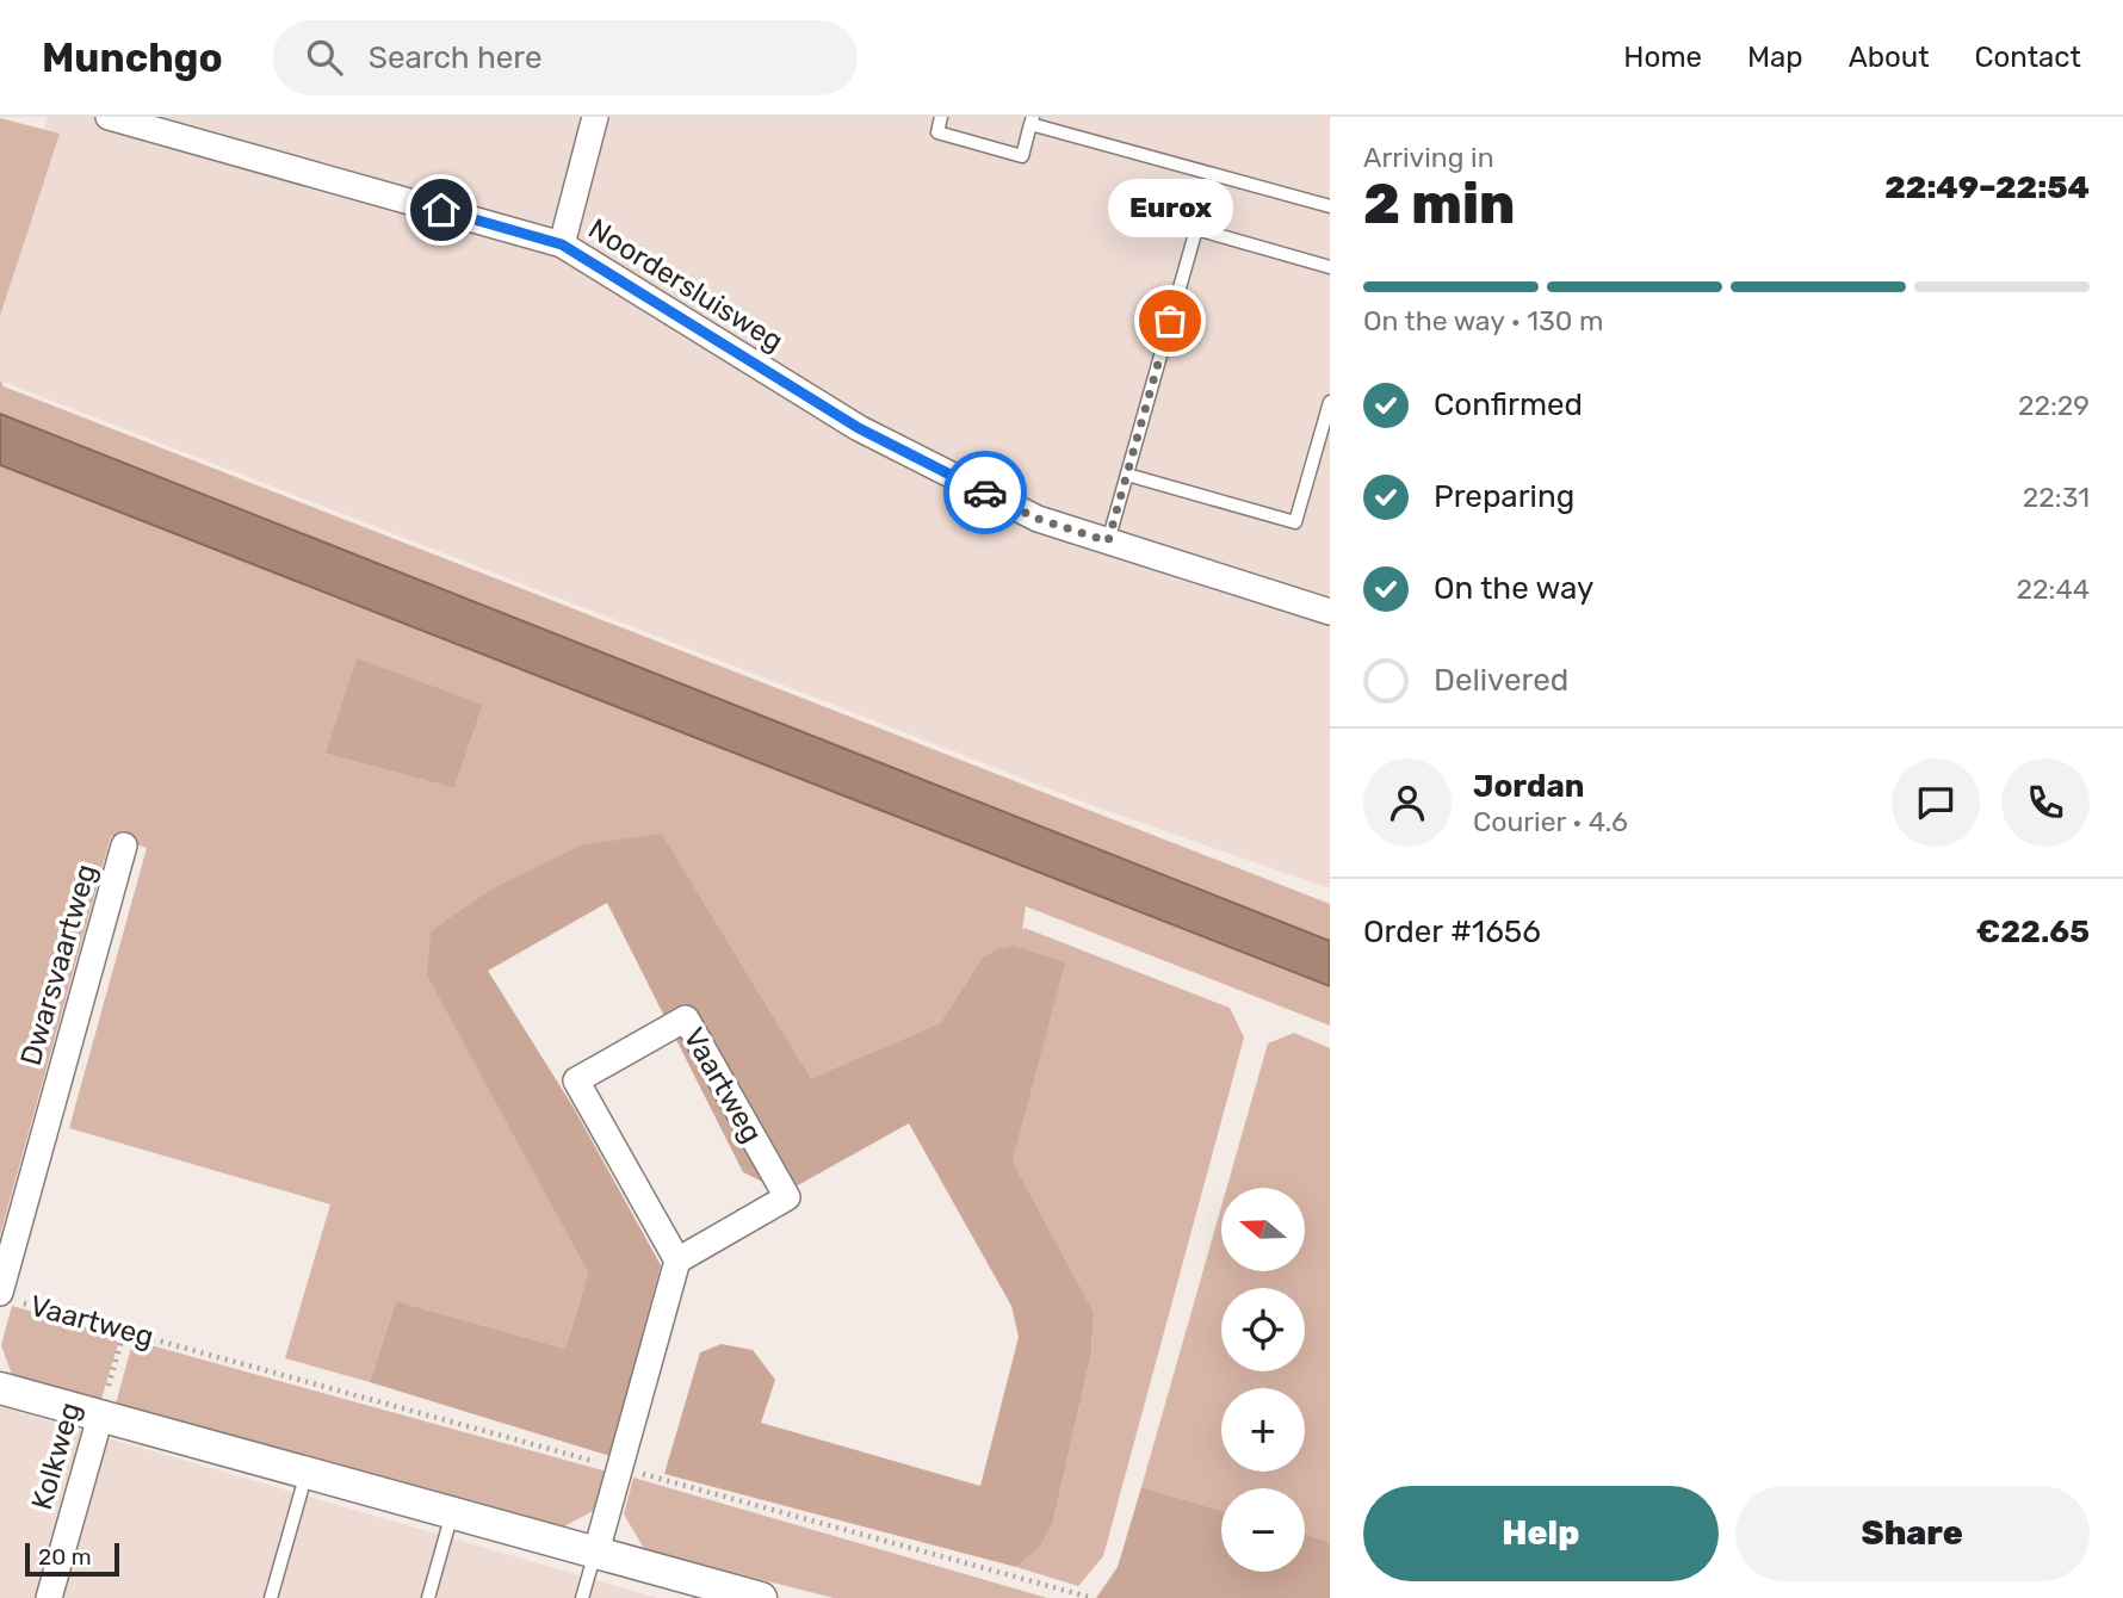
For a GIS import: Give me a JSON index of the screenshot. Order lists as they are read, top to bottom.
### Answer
{
  "streets": {
    "street": [
      "Noordersluisweg",
      "Dwarsvaartweg",
      "Vaartweg",
      "Kolkweg"
    ]
  },
  "crossings": [
    ["Dwarsvaartweg", "Vaartweg"],
    ["Vaartweg", "Kolkweg"]
  ],
  "places": ["Eurox"],
  "scale_bar": "20 m",
  "north": "left",
  "page": {
    "header": "Munchgo",
    "search": "Search here",
    "nav": [
      "Home",
      "Map",
      "About",
      "Contact"
    ],
    "heading": ["2 min", "Arriving in", "22:49–22:54"],
    "panel": [
      "Jordan",
      "Courier · 4.6",
      "Order #1656",
      "€22.65"
    ],
    "bubble": "Eurox",
    "bar": "On the way · 130 m",
    "list": [
      ["Confirmed", "22:29"],
      ["Preparing", "22:31"],
      ["On the way", "22:44"],
      "Delivered"
    ],
    "map_buttons": ["+", "−"],
    "buttons": ["Help", "Share"],
    "scale": "20 m"
  }
}
